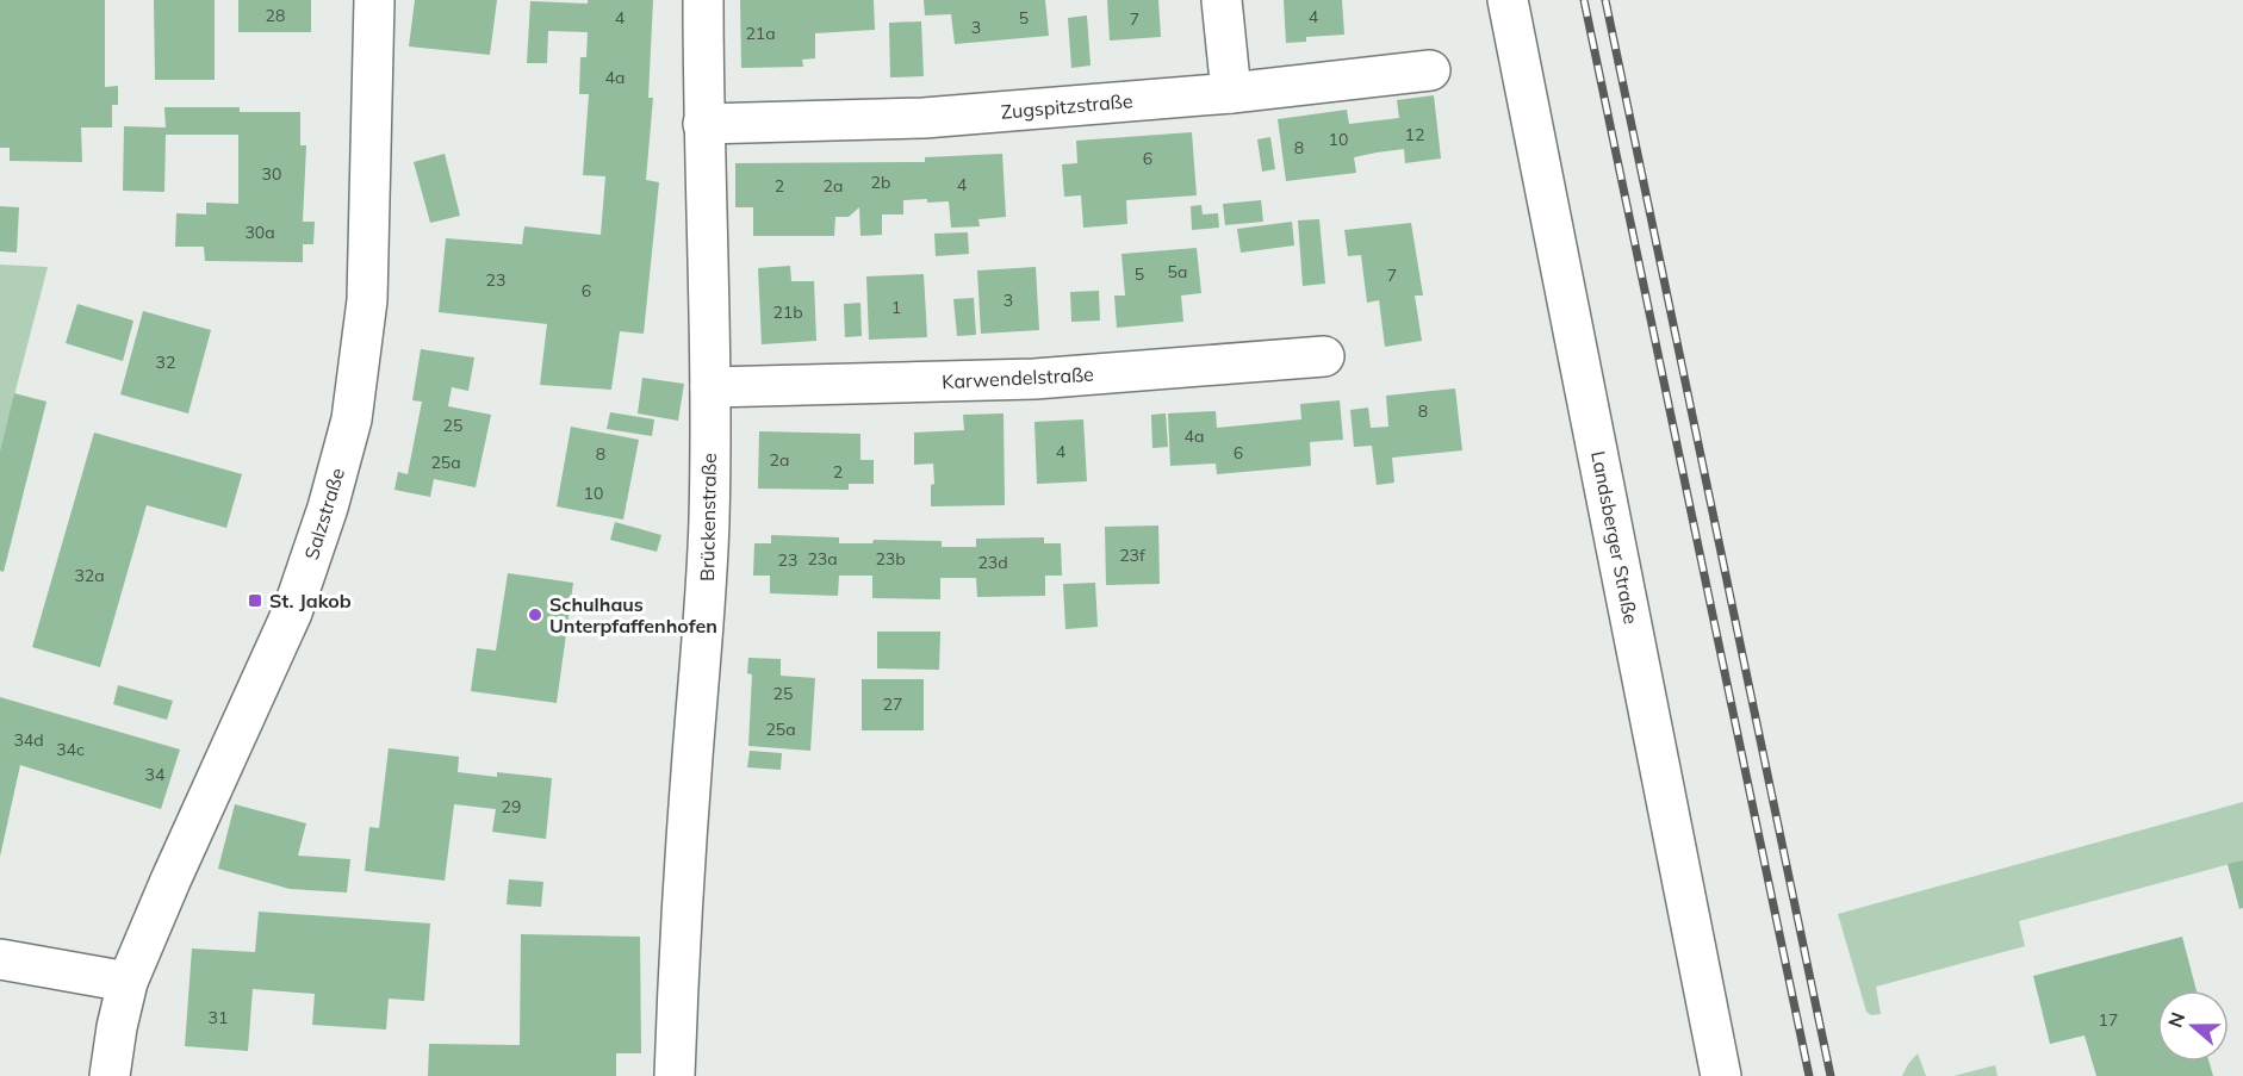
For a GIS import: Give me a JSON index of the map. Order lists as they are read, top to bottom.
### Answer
{
  "streets": {
    "street": [
      "Zugspitzstraße",
      "Karwendelstraße",
      "Salzstraße",
      "Brückenstraße",
      "Landsberger Straße"
    ]
  },
  "crossings": [
    ["Zugspitzstraße", "Brückenstraße"],
    ["Karwendelstraße", "Brückenstraße"]
  ],
  "places": {
    "transit": ["St. Jakob"],
    "other": ["Schulhaus Unterpfaffenhofen"]
  },
  "house_numbers": [
    "28",
    "4",
    "4",
    "5",
    "7",
    "3",
    "21a",
    "4a",
    "12",
    "10",
    "8",
    "6",
    "30",
    "2b",
    "4",
    "2",
    "2a",
    "30a",
    "5a",
    "5",
    "7",
    "23",
    "6",
    "3",
    "1",
    "21b",
    "32",
    "8",
    "25",
    "4a",
    "4",
    "6",
    "8",
    "2a",
    "25a",
    "2",
    "10",
    "23f",
    "23a",
    "23b",
    "23",
    "23d",
    "32a",
    "25",
    "27",
    "25a",
    "34d",
    "34c",
    "34",
    "29",
    "31",
    "17"
  ],
  "north": "left"
}
